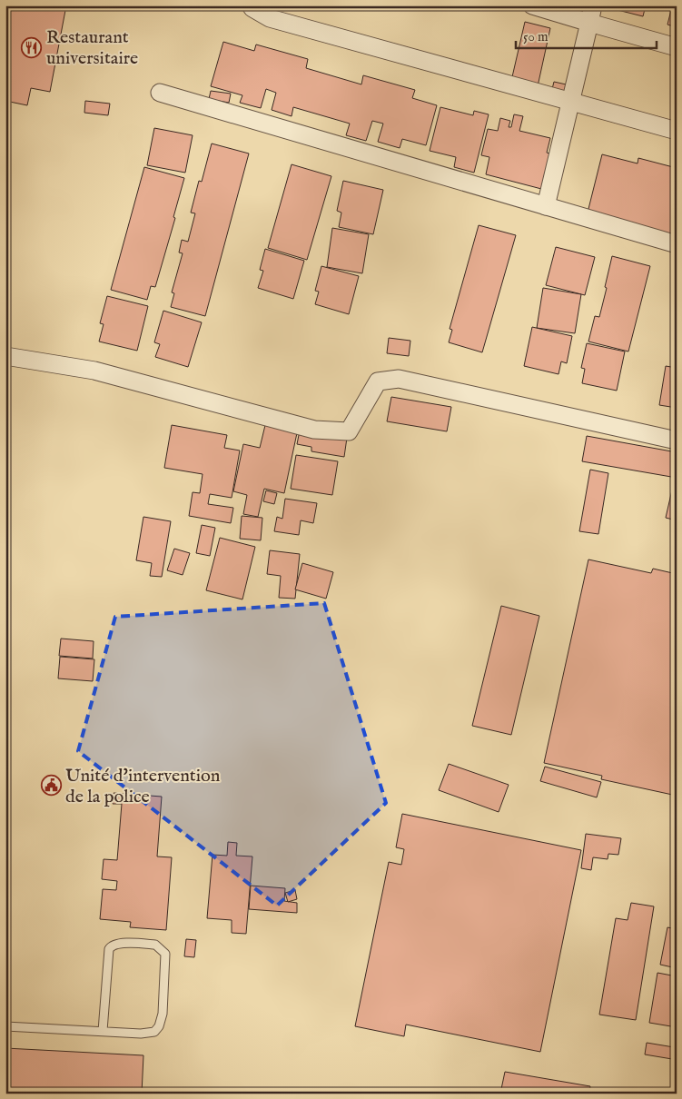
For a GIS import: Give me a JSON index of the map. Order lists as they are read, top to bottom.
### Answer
{
  "places": {
    "restaurant": ["Restaurant universitaire"],
    "public building": ["Unité d'intervention de la police"]
  },
  "scale_bar": "50 m"
}
